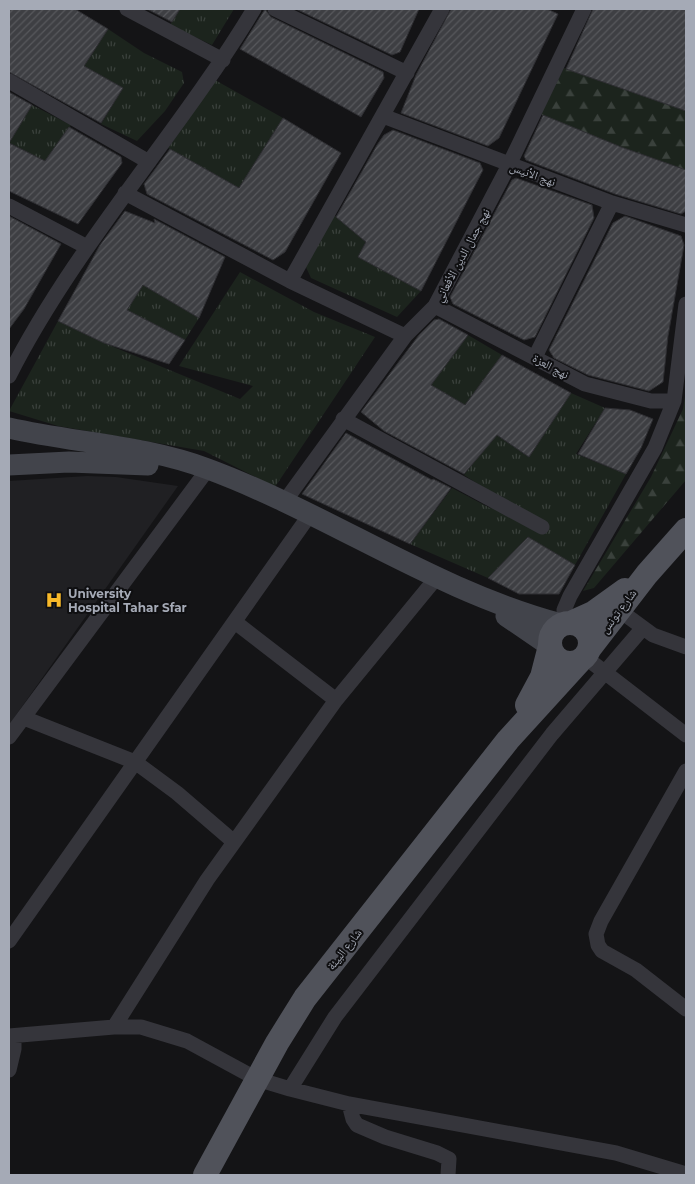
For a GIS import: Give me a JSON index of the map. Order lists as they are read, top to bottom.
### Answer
{
  "streets": {
    "main road": ["شارع تونس", "شارع البيئة"],
    "street": ["نهج الأنيس", "نهج جمال الدين الأفعاني", "نهج العزة"]
  },
  "crossings": [
    ["نهج الأنيس", "نهج جمال الدين الأفعاني"],
    ["نهج جمال الدين الأفعاني", "نهج العزة"],
    ["شارع تونس", "شارع البيئة"]
  ],
  "places": {
    "hospital": ["University Hospital Tahar Sfar"]
  }
}
